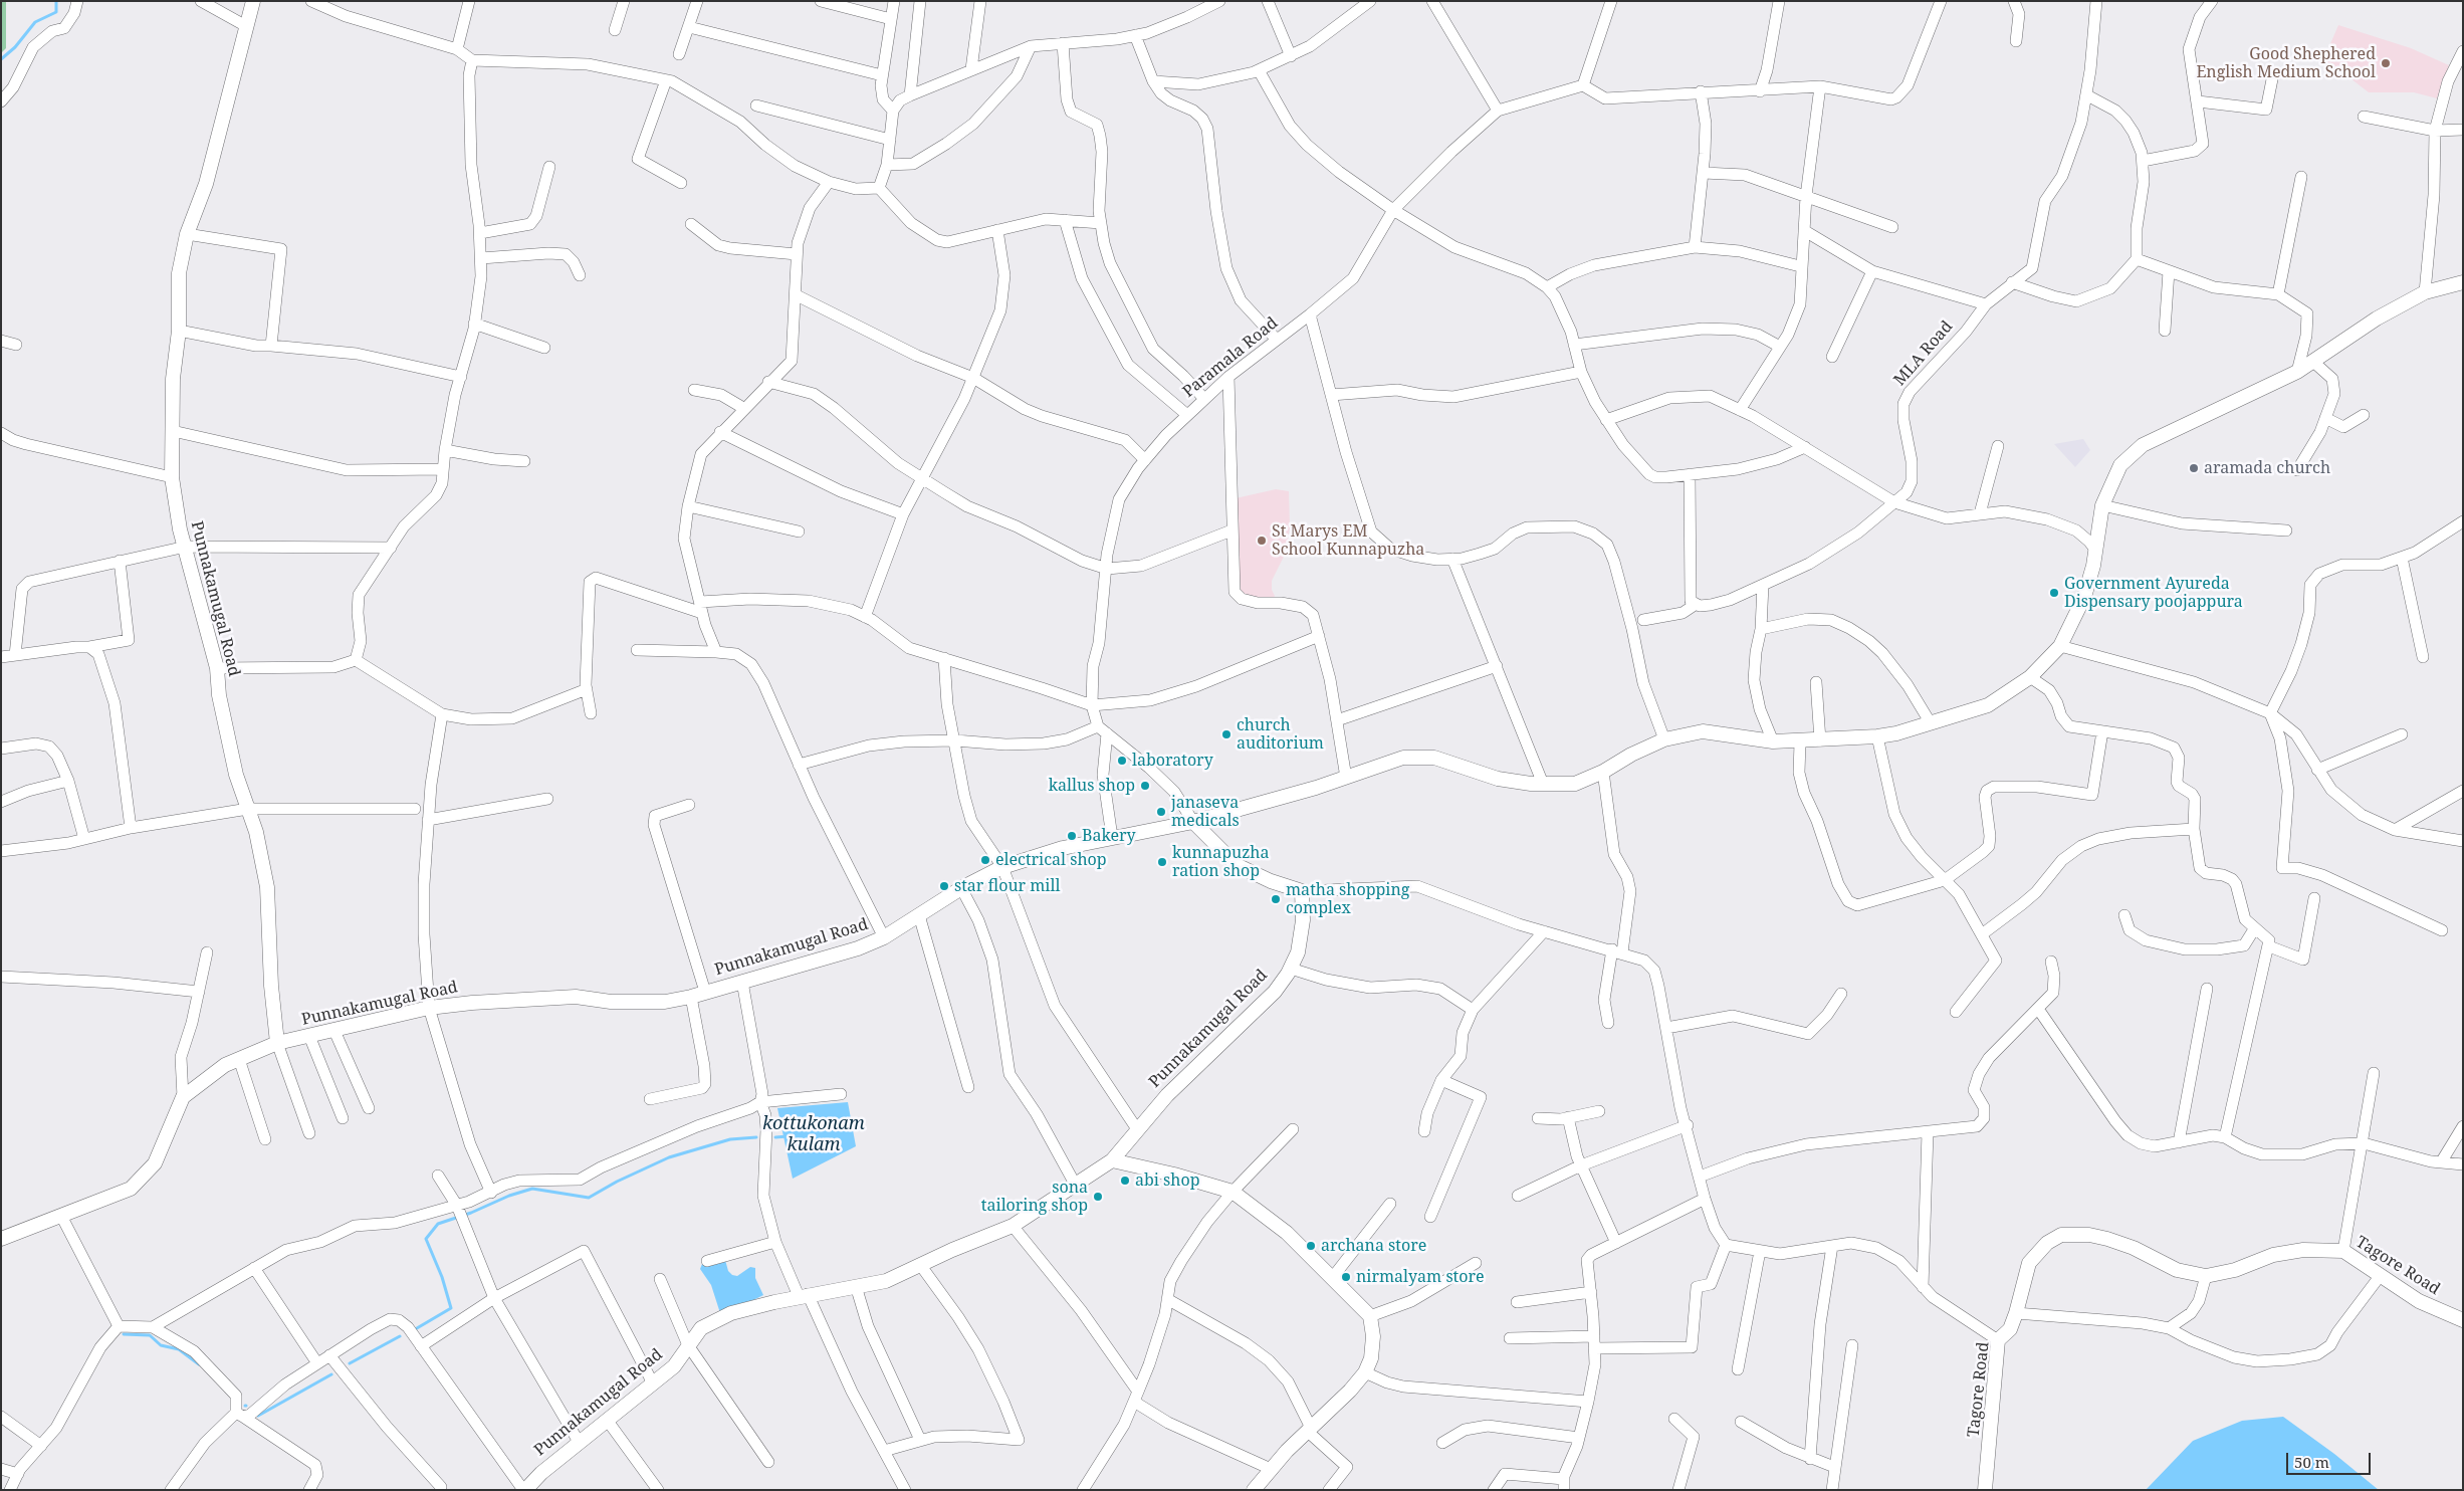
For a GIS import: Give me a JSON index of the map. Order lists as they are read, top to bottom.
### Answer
{
  "streets": {
    "street": [
      "MLA Road",
      "Paramala Road",
      "Punnakamugal Road",
      "Tagore Road"
    ]
  },
  "water": ["kottukonam kulam"],
  "places": [
    "Good Shephered English Medium School",
    "aramada church",
    "St Marys EM School Kunnapuzha",
    "Government Ayureda Dispensary poojappura",
    "church auditorium",
    "laboratory",
    "kallus shop",
    "janaseva medicals",
    "Bakery",
    "electrical shop",
    "kunnapuzha ration shop",
    "star flour mill",
    "matha shopping complex",
    "abi shop",
    "sona tailoring shop",
    "archana store",
    "nirmalyam store"
  ],
  "scale_bar": "50 m"
}
